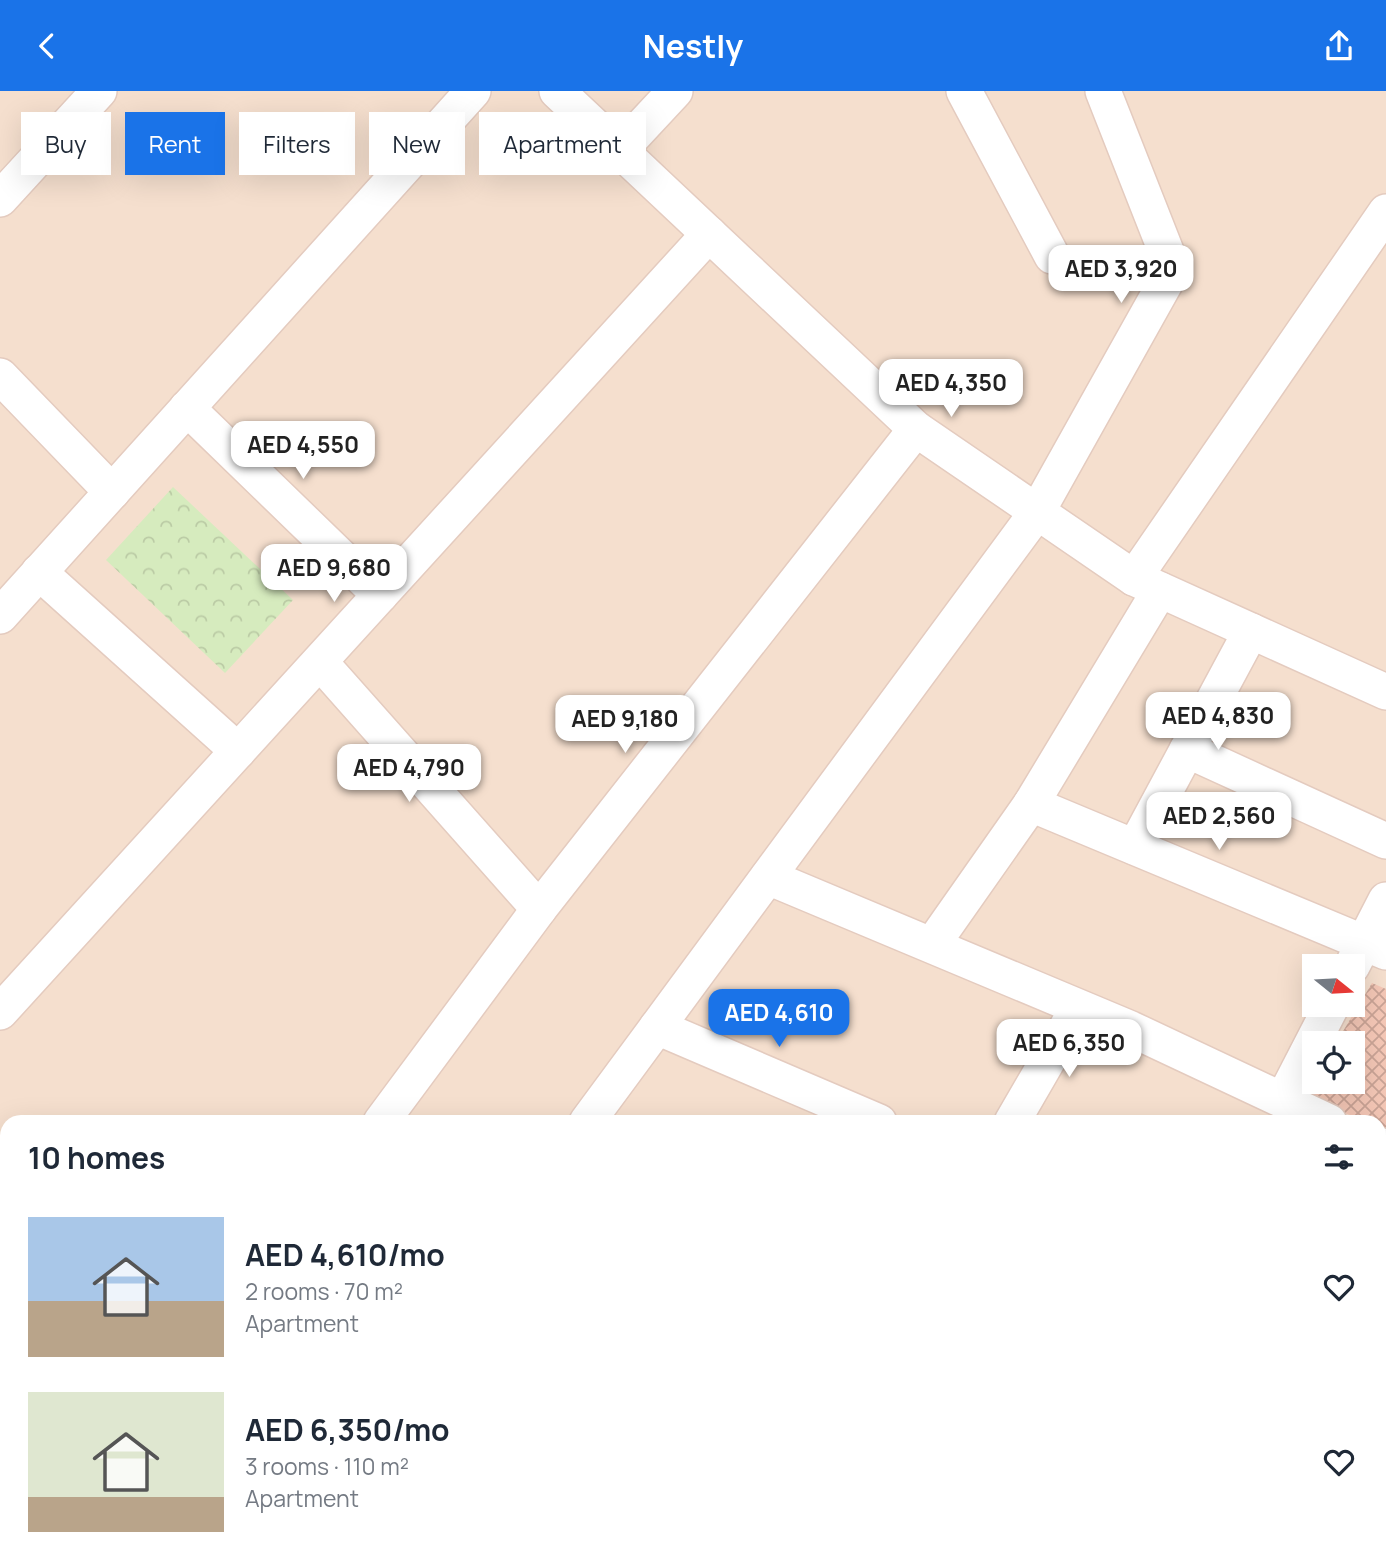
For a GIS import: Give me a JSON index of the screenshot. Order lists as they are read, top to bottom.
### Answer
{
  "north": "right",
  "page": {
    "header": "Nestly",
    "chip": [
      "Buy",
      "Rent",
      "Filters",
      "New",
      "Apartment"
    ],
    "price": [
      "AED 3,920",
      "AED 4,350",
      "AED 4,550",
      "AED 9,680",
      "AED 4,830",
      "AED 9,180",
      "AED 4,790",
      "AED 2,560",
      "AED 4,610",
      "AED 6,350"
    ],
    "heading": "10 homes",
    "list": [
      {
        "name": "AED 4,610/mo",
        "note": "2 rooms · 70 m² · Apartment"
      },
      {
        "name": "AED 6,350/mo",
        "note": "3 rooms · 110 m² · Apartment"
      }
    ]
  }
}
